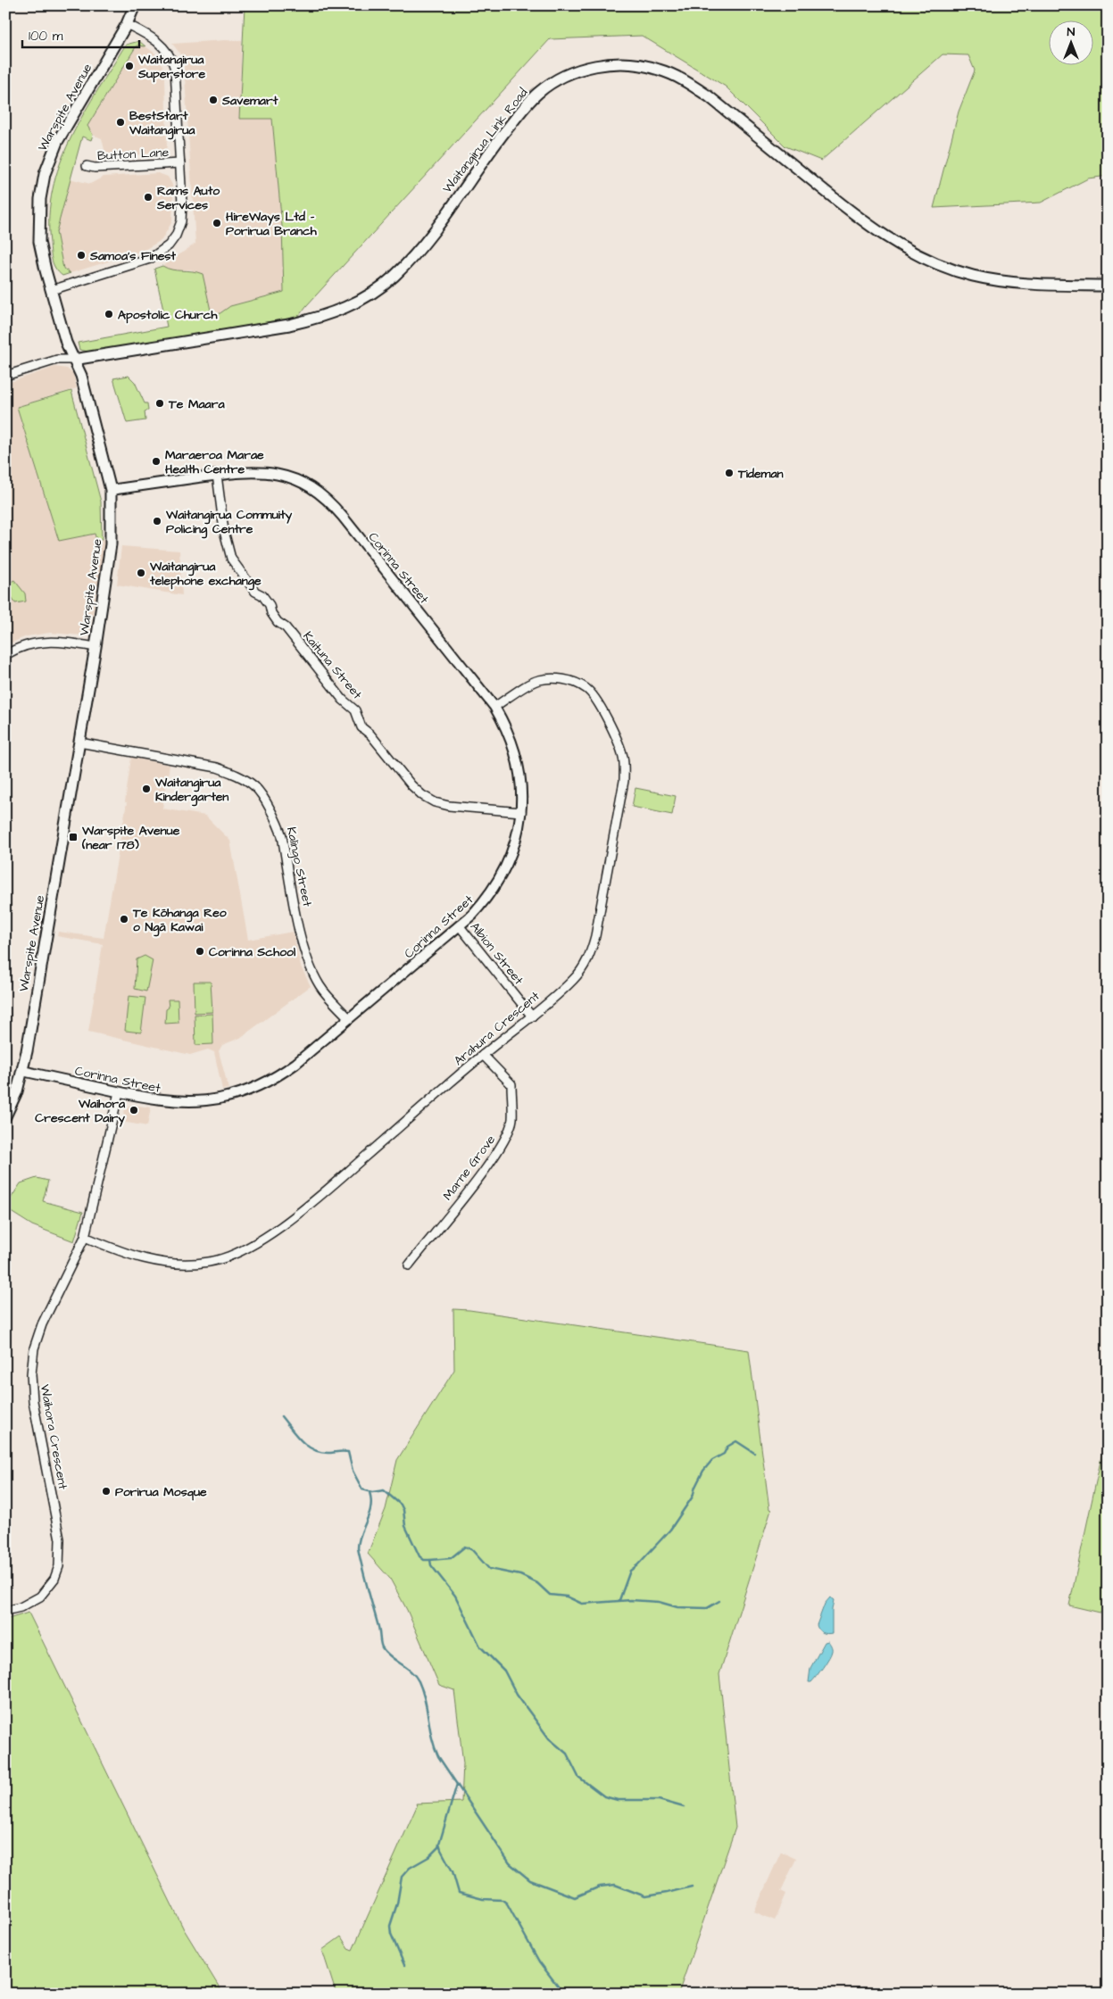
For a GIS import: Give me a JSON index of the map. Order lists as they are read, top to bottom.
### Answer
{
  "streets": {
    "main road": ["Warspite Avenue", "Waitangirua Link Road"],
    "street": [
      "Button Lane",
      "Corinna Street",
      "Kaituna Street",
      "Kalingo Street",
      "Albion Street",
      "Arahura Crescent",
      "Marne Grove",
      "Waihora Crescent"
    ]
  },
  "crossings": [
    ["Warspite Avenue", "Waitangirua Link Road"],
    ["Warspite Avenue", "Corinna Street"],
    ["Warspite Avenue", "Kalingo Street"],
    ["Corinna Street", "Kaituna Street"],
    ["Corinna Street", "Kalingo Street"],
    ["Corinna Street", "Albion Street"],
    ["Corinna Street", "Arahura Crescent"],
    ["Corinna Street", "Waihora Crescent"],
    ["Albion Street", "Arahura Crescent"],
    ["Arahura Crescent", "Marne Grove"],
    ["Arahura Crescent", "Waihora Crescent"]
  ],
  "places": {
    "other": [
      "Waitangirua Superstore",
      "Savemart",
      "BestStart Waitangirua",
      "Rams Auto Services",
      "HireWays Ltd - Porirua Branch",
      "Samoa’s Finest",
      "Apostolic Church",
      "Te Maara",
      "Maraeroa Marae Health Centre",
      "Tideman",
      "Waitangirua Commuity Policing Centre",
      "Waitangirua telephone exchange",
      "Waitangirua Kindergarten",
      "Te Kōhanga Reo o Ngā Kawai",
      "Corinna School",
      "Waihora Crescent Dairy",
      "Porirua Mosque"
    ],
    "transit": ["Warspite Avenue (near 178)"]
  },
  "scale_bar": "100 m",
  "north": "top"
}
